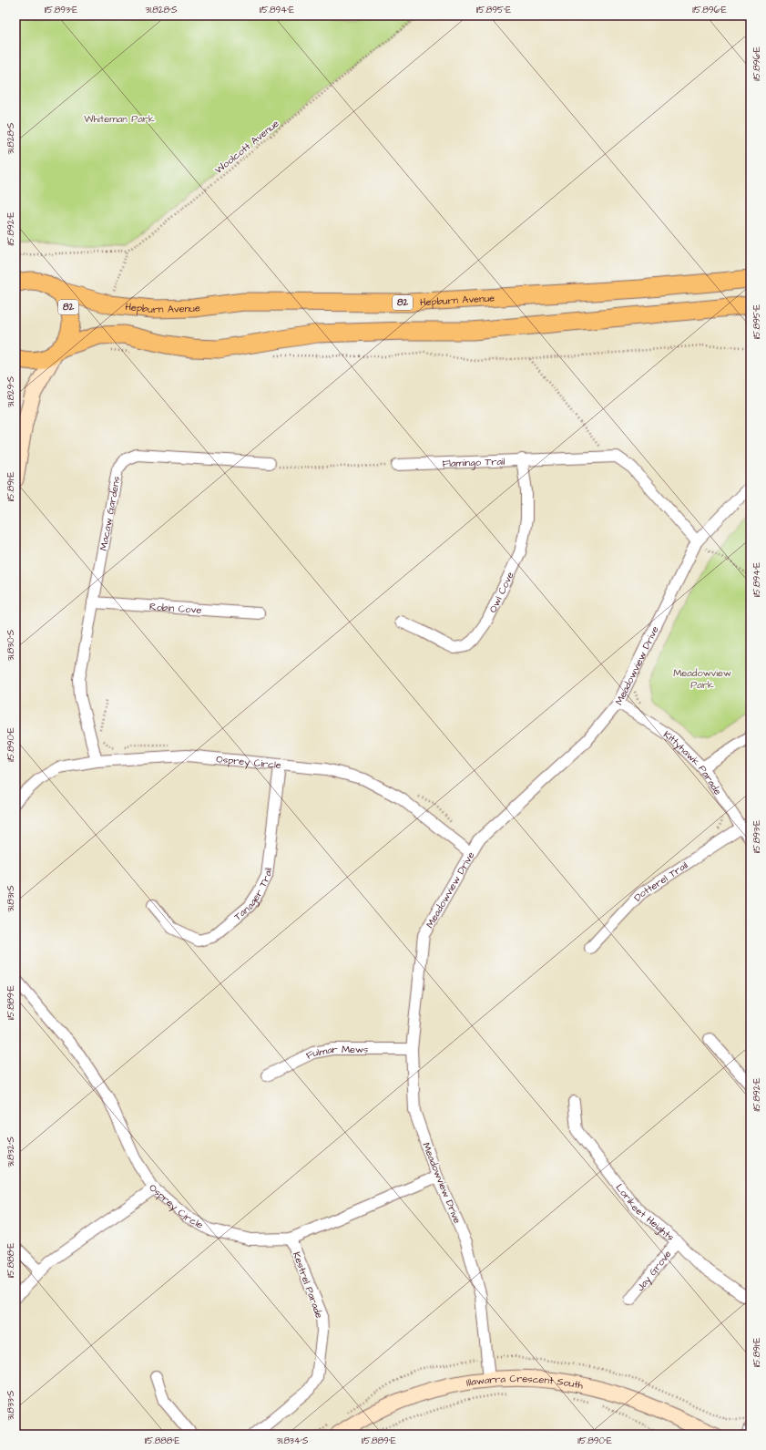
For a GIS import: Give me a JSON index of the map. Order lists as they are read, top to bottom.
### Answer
{
  "streets": {
    "main road": ["Hepburn Avenue", "82", "Illawarra Crescent South"],
    "street": [
      "Flamingo Trail",
      "Macaw Gardens",
      "Owl Cove",
      "Robin Cove",
      "Meadowview Drive",
      "Osprey Circle",
      "Kittyhawk Parade",
      "Dotterel Trail",
      "Tanager Trail",
      "Fulmar Mews",
      "Lorikeet Heights",
      "Jay Grove",
      "Kestrel Parade"
    ],
    "path": ["Woolcott Avenue"]
  },
  "crossings": [
    ["Hepburn Avenue", "82"],
    ["Flamingo Trail", "Owl Cove"],
    ["Flamingo Trail", "Meadowview Drive"],
    ["Macaw Gardens", "Robin Cove"],
    ["Macaw Gardens", "Osprey Circle"],
    ["Meadowview Drive", "Osprey Circle"],
    ["Meadowview Drive", "Kittyhawk Parade"],
    ["Meadowview Drive", "Fulmar Mews"],
    ["Meadowview Drive", "Illawarra Crescent South"],
    ["Osprey Circle", "Tanager Trail"],
    ["Osprey Circle", "Kestrel Parade"],
    ["Kittyhawk Parade", "Dotterel Trail"],
    ["Lorikeet Heights", "Jay Grove"]
  ],
  "parks": ["Whiteman Park", "Meadowview Park"],
  "coordinates": [
    "115.893°E",
    "31.828°S",
    "115.894°E",
    "115.895°E",
    "115.896°E",
    "115.892°E",
    "31.829°S",
    "115.891°E",
    "31.830°S",
    "115.890°E",
    "31.831°S",
    "115.889°E",
    "31.832°S",
    "115.888°E",
    "31.833°S",
    "31.834°S"
  ]
}
